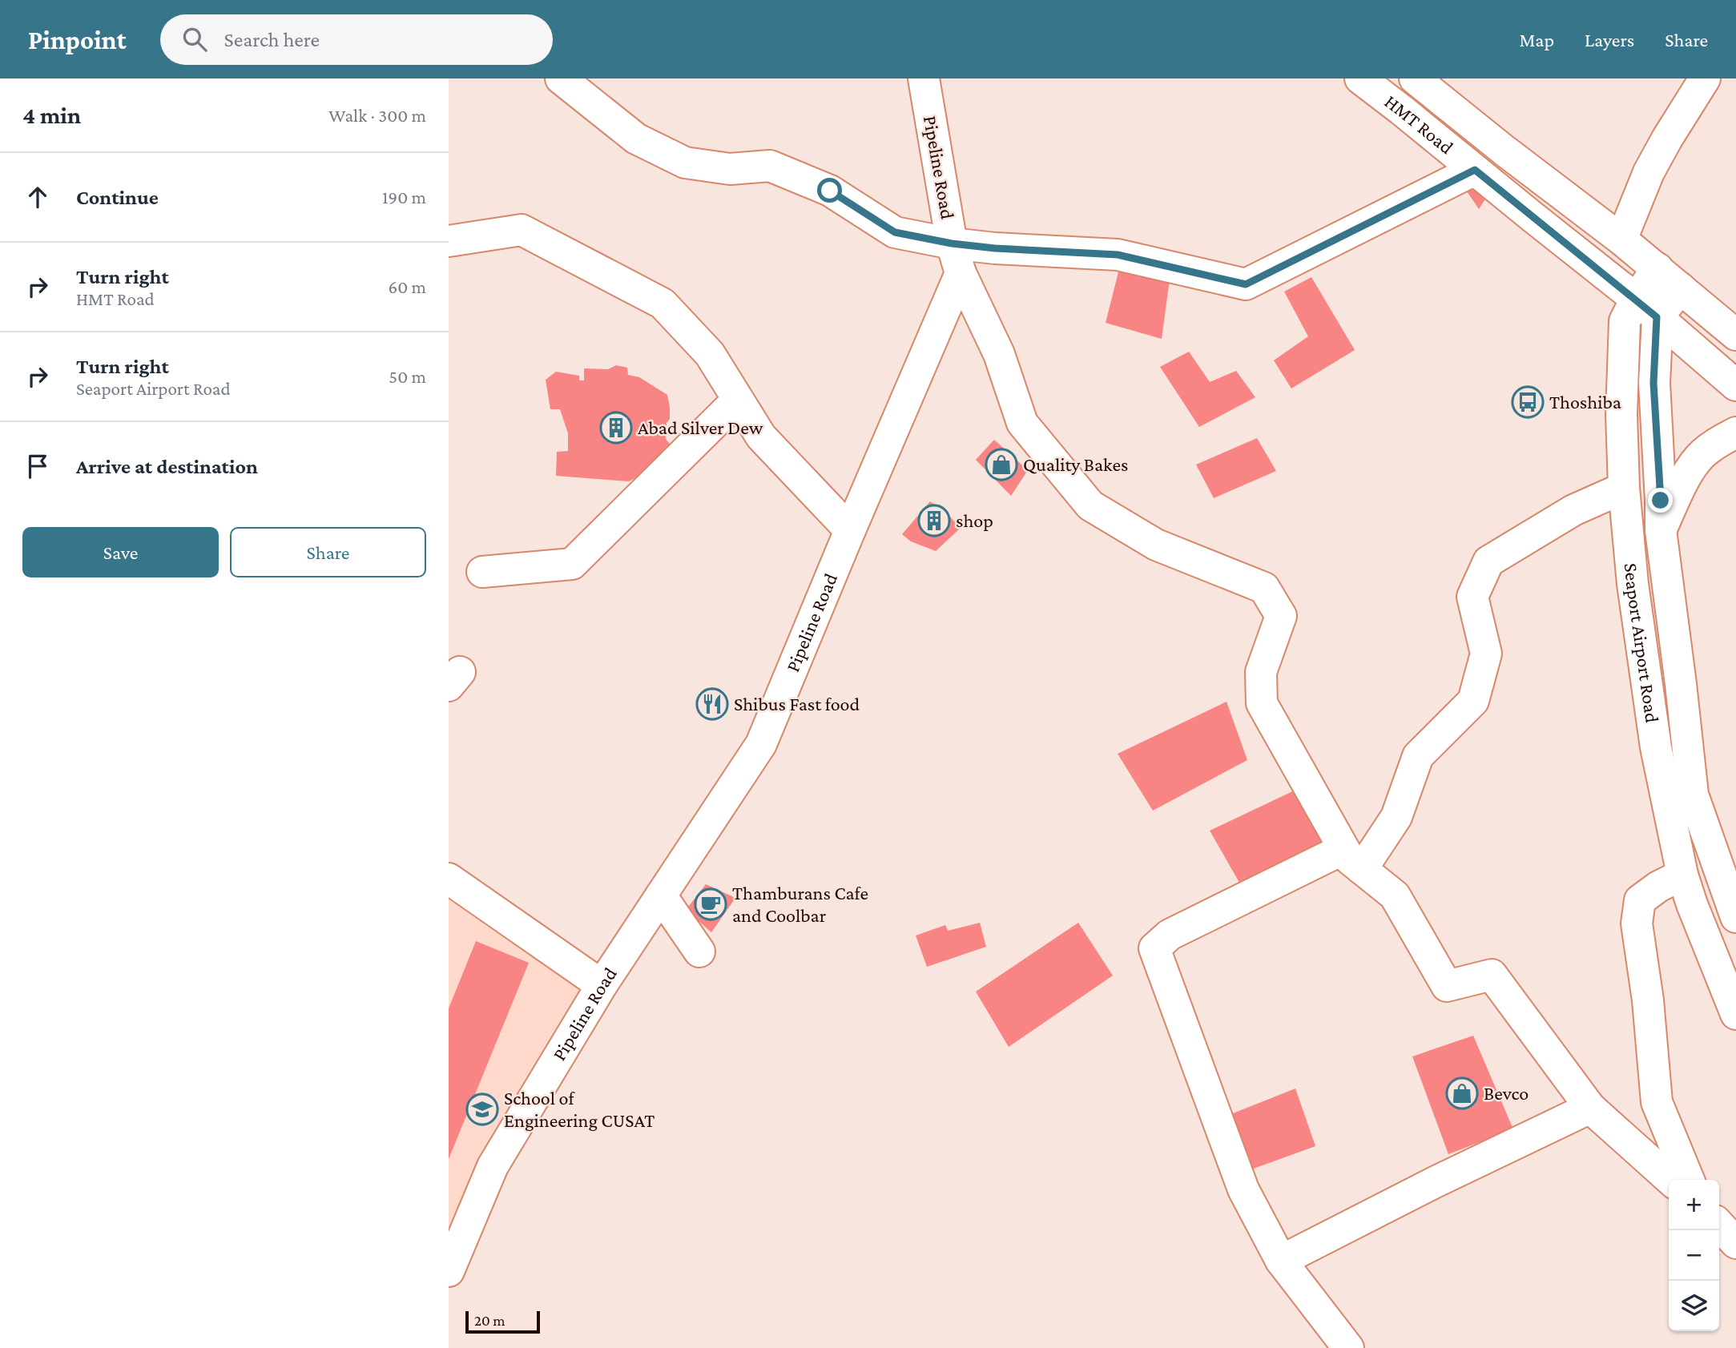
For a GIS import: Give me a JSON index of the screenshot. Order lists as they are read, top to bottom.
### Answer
{
  "streets": {
    "street": ["HMT Road", "Pipeline Road", "Seaport Airport Road"]
  },
  "crossings": [
    ["HMT Road", "Seaport Airport Road"]
  ],
  "places": {
    "bus stop": ["Thoshiba"],
    "building": ["Abad Silver Dew", "shop"],
    "shop": ["Quality Bakes", "Bevco"],
    "restaurant": ["Shibus Fast food"],
    "cafe": ["Thamburans Cafe and Coolbar"],
    "school or university": ["School of Engineering CUSAT"]
  },
  "scale_bar": "20 m",
  "page": {
    "header": "Pinpoint",
    "search": "Search here",
    "nav": ["Map", "Layers", "Share"],
    "heading": ["4 min", "Walk · 300 m"],
    "list": [
      ["Continue", "190 m"],
      ["Turn right", "HMT Road", "60 m"],
      ["Turn right", "Seaport Airport Road", "50 m"],
      "Arrive at destination"
    ],
    "buttons": ["Save", "Share"],
    "map_buttons": ["+", "−"],
    "scale": "20 m"
  }
}
